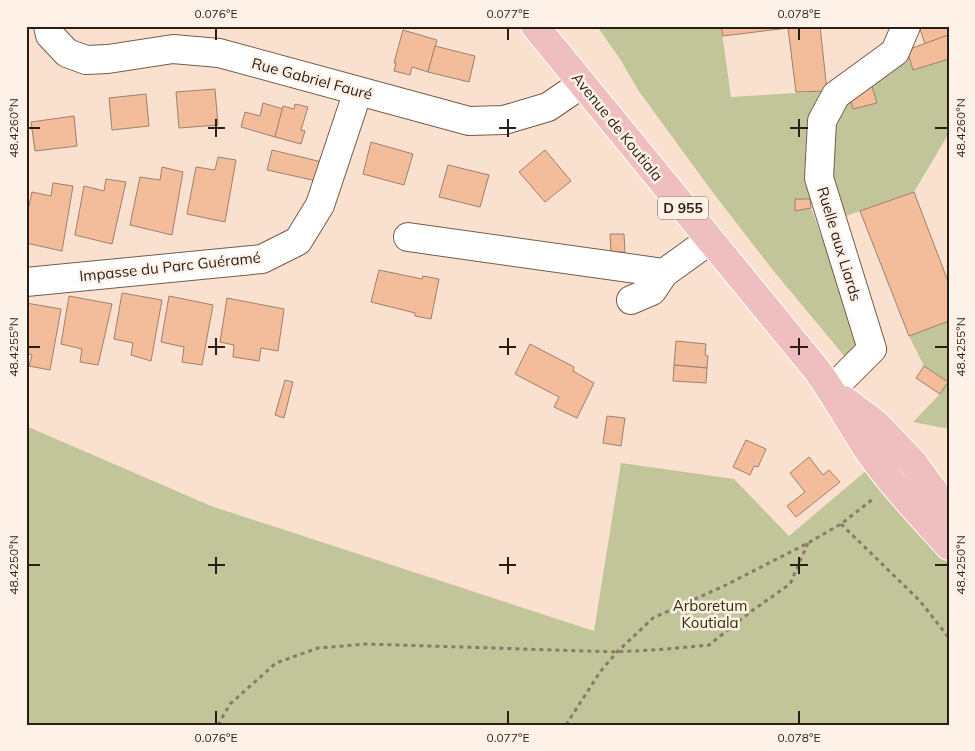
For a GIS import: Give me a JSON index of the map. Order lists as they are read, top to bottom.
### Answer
{
  "streets": {
    "main road": ["Avenue de Koutiala", "D 955"],
    "street": ["Rue Gabriel Fauré", "Ruelle aux Liards", "Impasse du Parc Guéramé"]
  },
  "crossings": [
    ["Rue Gabriel Fauré", "Avenue de Koutiala"],
    ["Rue Gabriel Fauré", "Impasse du Parc Guéramé"],
    ["Avenue de Koutiala", "Ruelle aux Liards"]
  ],
  "parks": ["Arboretum Koutiala"],
  "coordinates": [
    "0.076°E",
    "0.077°E",
    "0.078°E",
    "48.4260°N",
    "48.4255°N",
    "48.4250°N"
  ]
}
